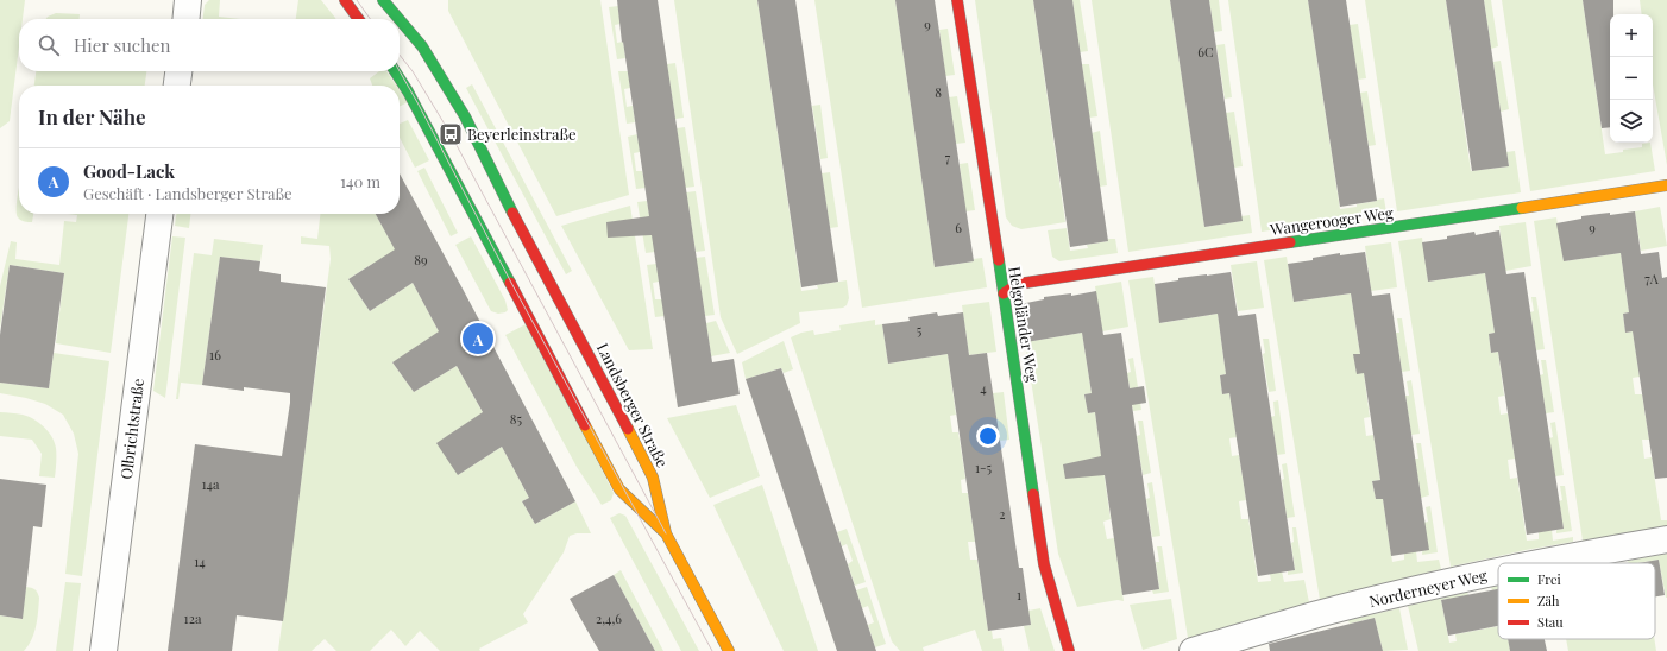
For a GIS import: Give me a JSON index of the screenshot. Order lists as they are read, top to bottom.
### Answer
{
  "streets": {
    "street": [
      "Wangerooger Weg",
      "Helgoländer Weg",
      "Landsberger Straße",
      "Olbrichtstraße",
      "Norderneyer Weg"
    ]
  },
  "crossings": [
    ["Wangerooger Weg", "Helgoländer Weg"]
  ],
  "places": {
    "bus stop": ["Beyerleinstraße"]
  },
  "house_numbers": [
    "9",
    "6C",
    "8",
    "7",
    "6",
    "9",
    "89",
    "7A",
    "5",
    "16",
    "4",
    "85",
    "1-5",
    "14a",
    "2",
    "14",
    "1",
    "12a",
    "2,4,6"
  ],
  "legend": ["Frei", "Zäh", "Stau"],
  "page": {
    "map_buttons": ["+", "−"],
    "search": "Hier suchen",
    "heading": "In der Nähe",
    "list": [
      {
        "mark": "A",
        "name": "Good-Lack",
        "note": "Geschäft · Landsberger Straße",
        "value": "140 m"
      }
    ],
    "pins": "A"
  }
}
